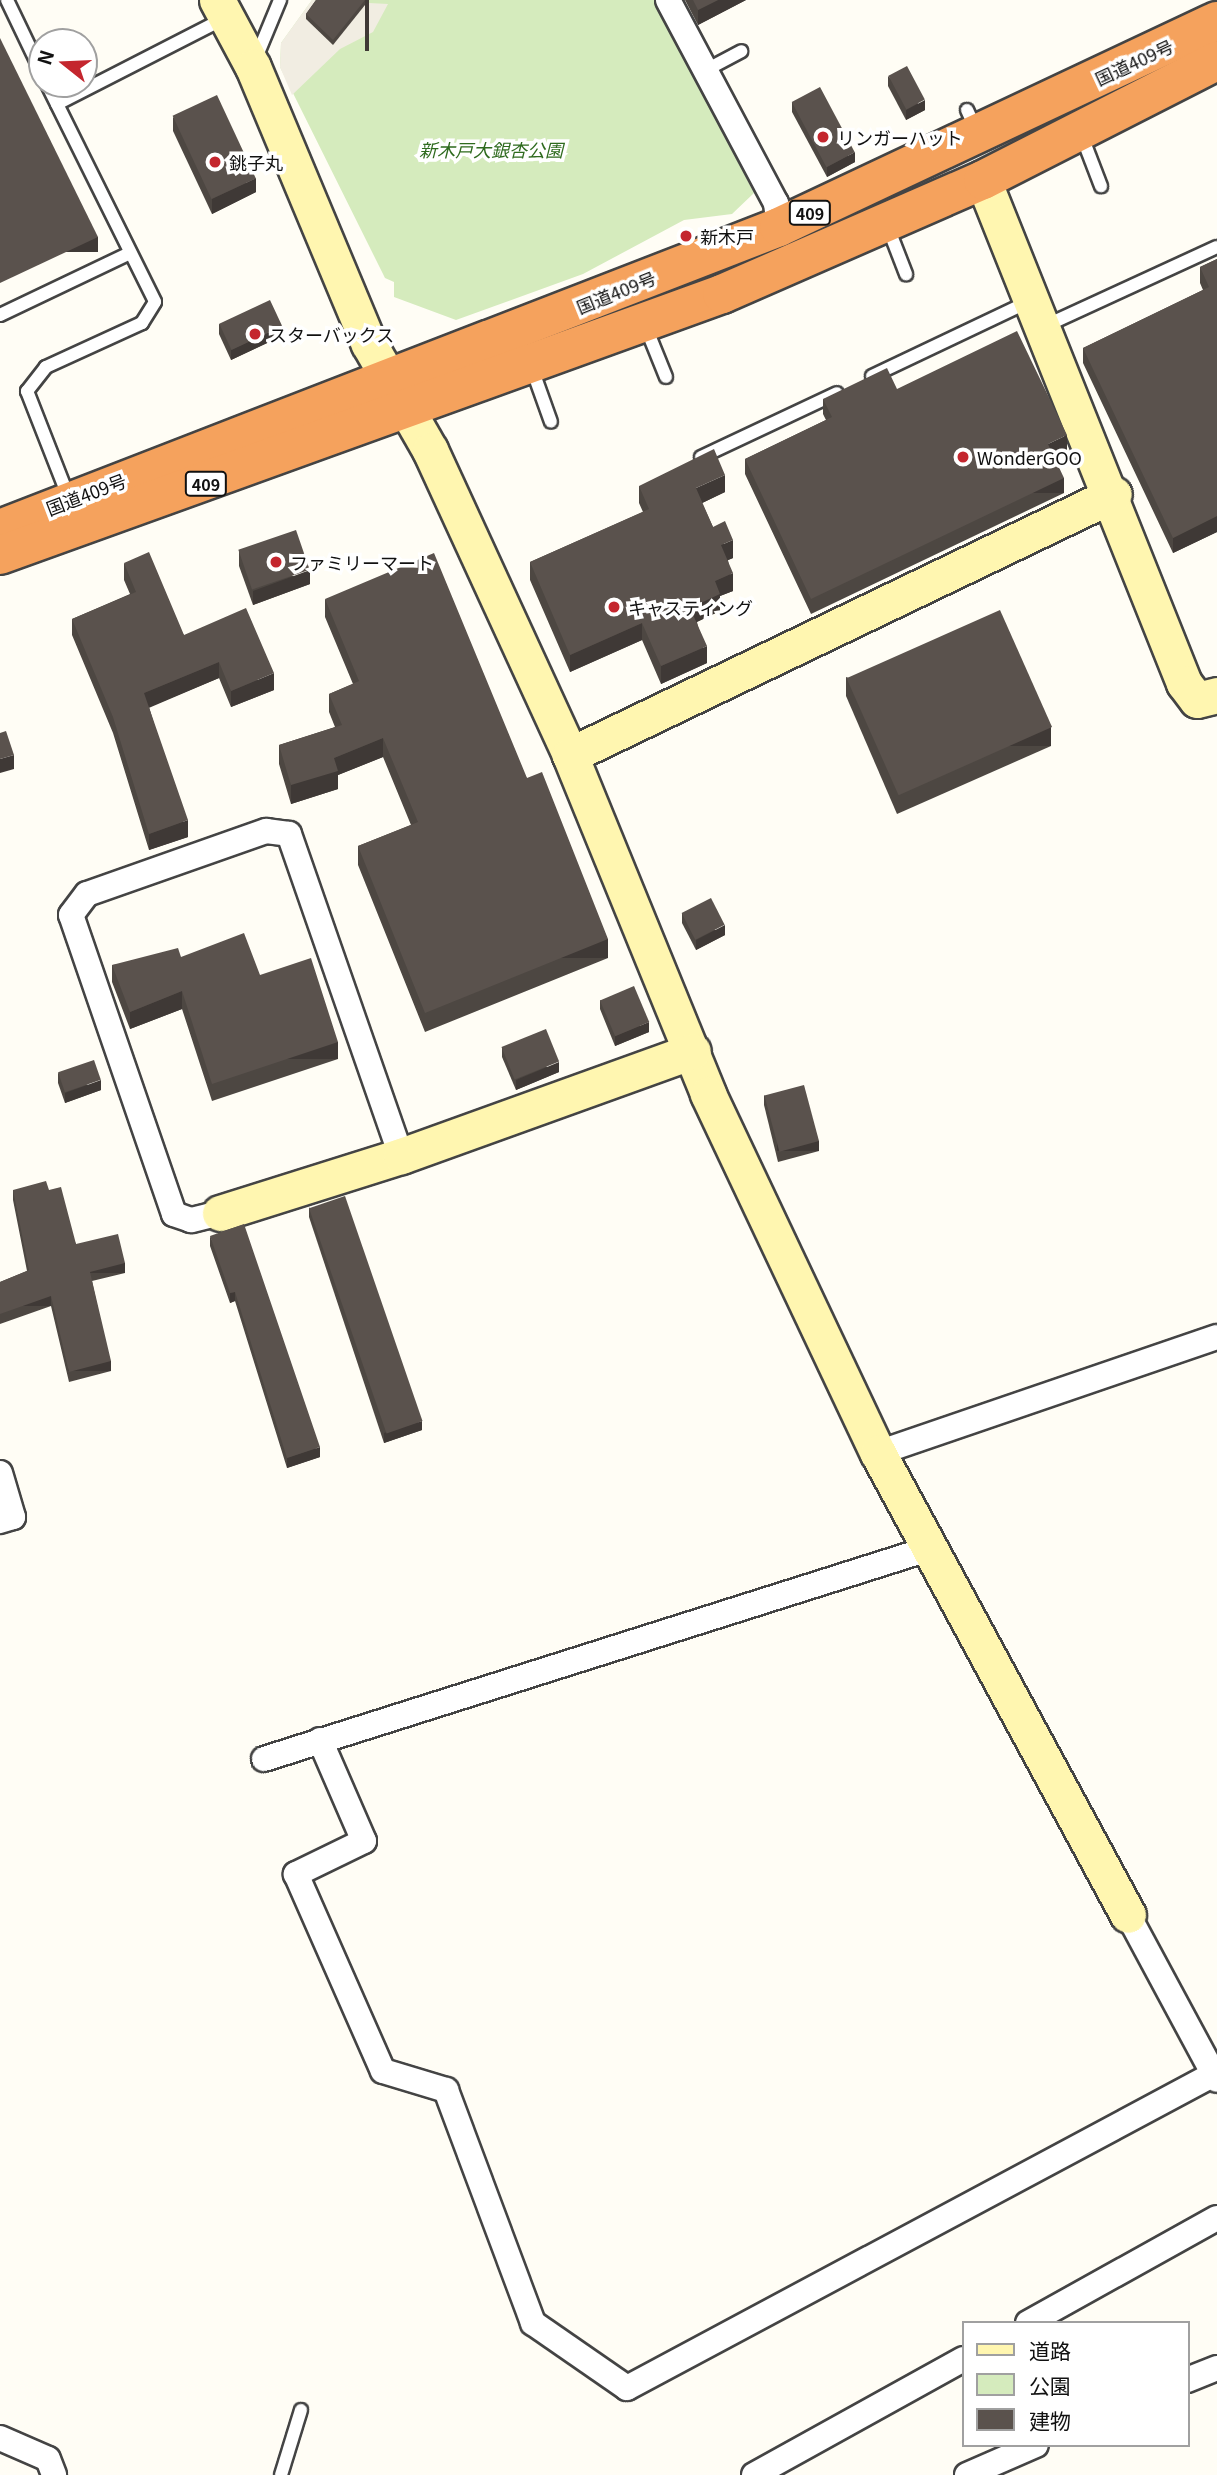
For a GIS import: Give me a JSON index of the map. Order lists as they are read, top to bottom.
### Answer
{
  "streets": {
    "highway": ["国道409号", "409"]
  },
  "parks": ["新木戸大銀杏公園"],
  "places": [
    "リンガーハット",
    "銚子丸",
    "新木戸",
    "スターバックス",
    "WonderGOO",
    "ファミリーマート",
    "キャスティング"
  ],
  "legend": ["道路", "公園", "建物"],
  "north": "left"
}
